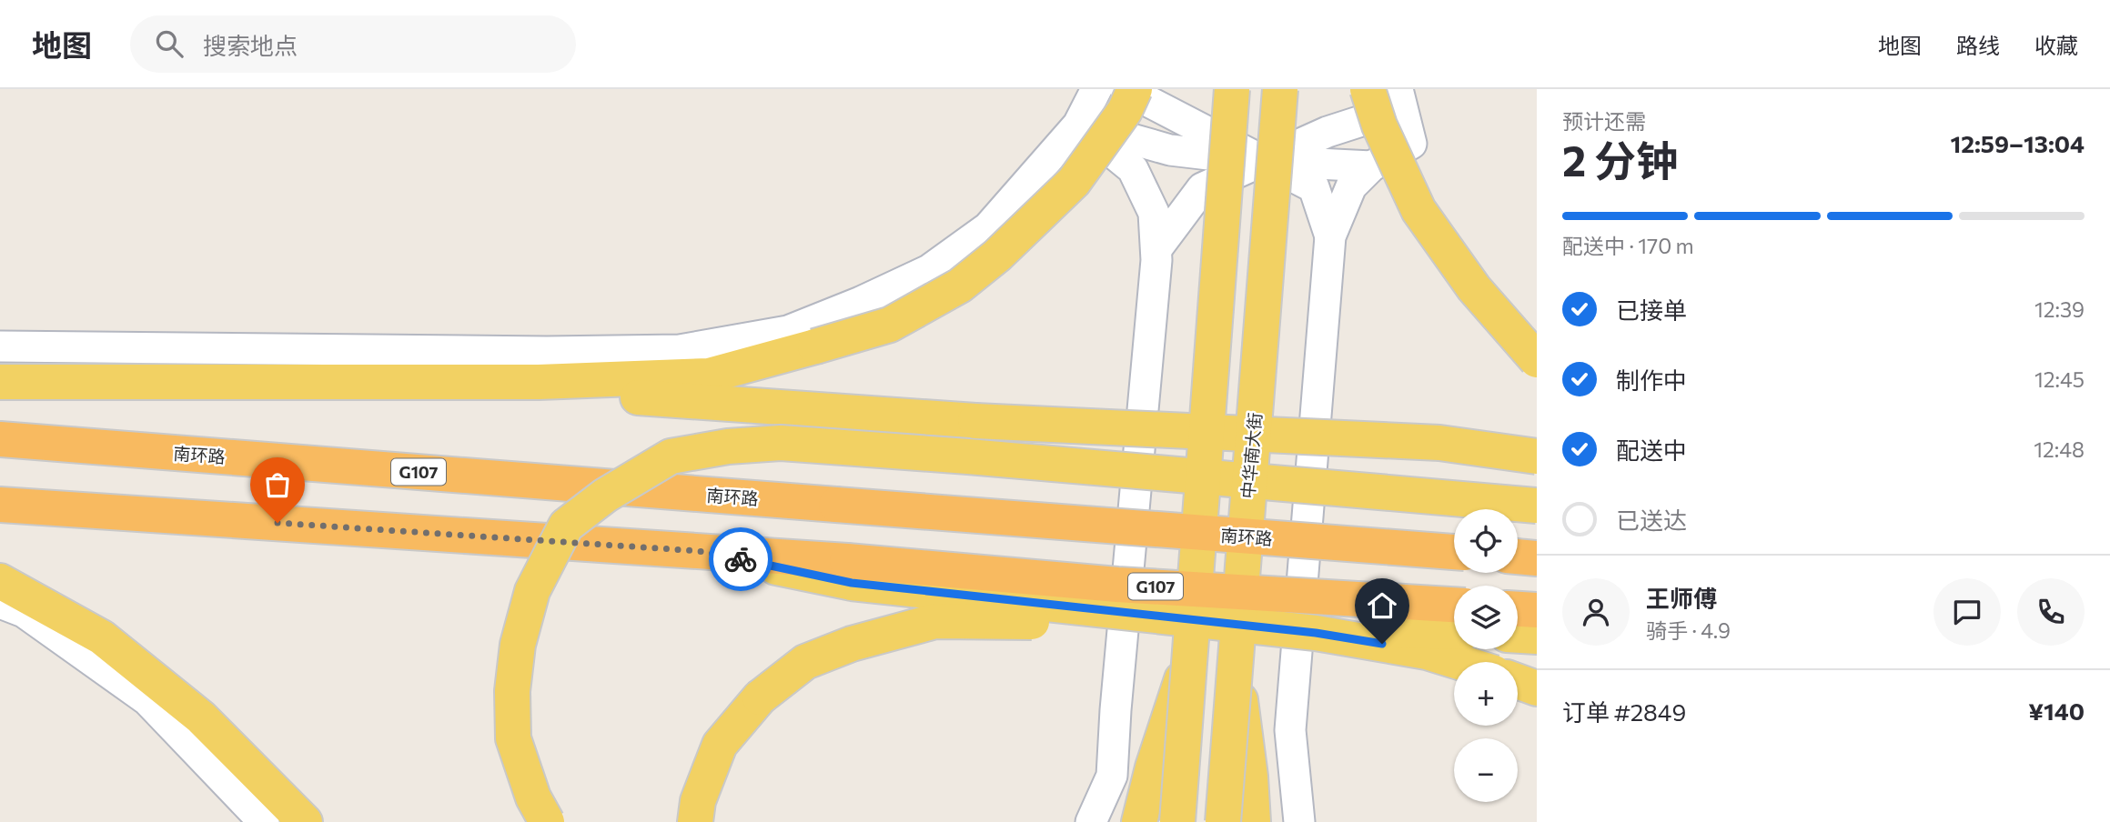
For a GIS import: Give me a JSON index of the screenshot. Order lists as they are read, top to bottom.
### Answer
{
  "streets": {
    "highway": ["南环路", "G107"],
    "main road": ["中华南大街"]
  },
  "page": {
    "header": "地图",
    "search": "搜索地点",
    "nav": ["地图", "路线", "收藏"],
    "heading": ["2 分钟", "预计还需", "12:59–13:04"],
    "panel": [
      "王师傅",
      "骑手 · 4.9",
      "订单 #2849",
      "¥140"
    ],
    "bar": "配送中 · 170 m",
    "list": [
      ["已接单", "12:39"],
      ["制作中", "12:45"],
      ["配送中", "12:48"],
      "已送达"
    ],
    "map_buttons": ["+", "−"]
  }
}
